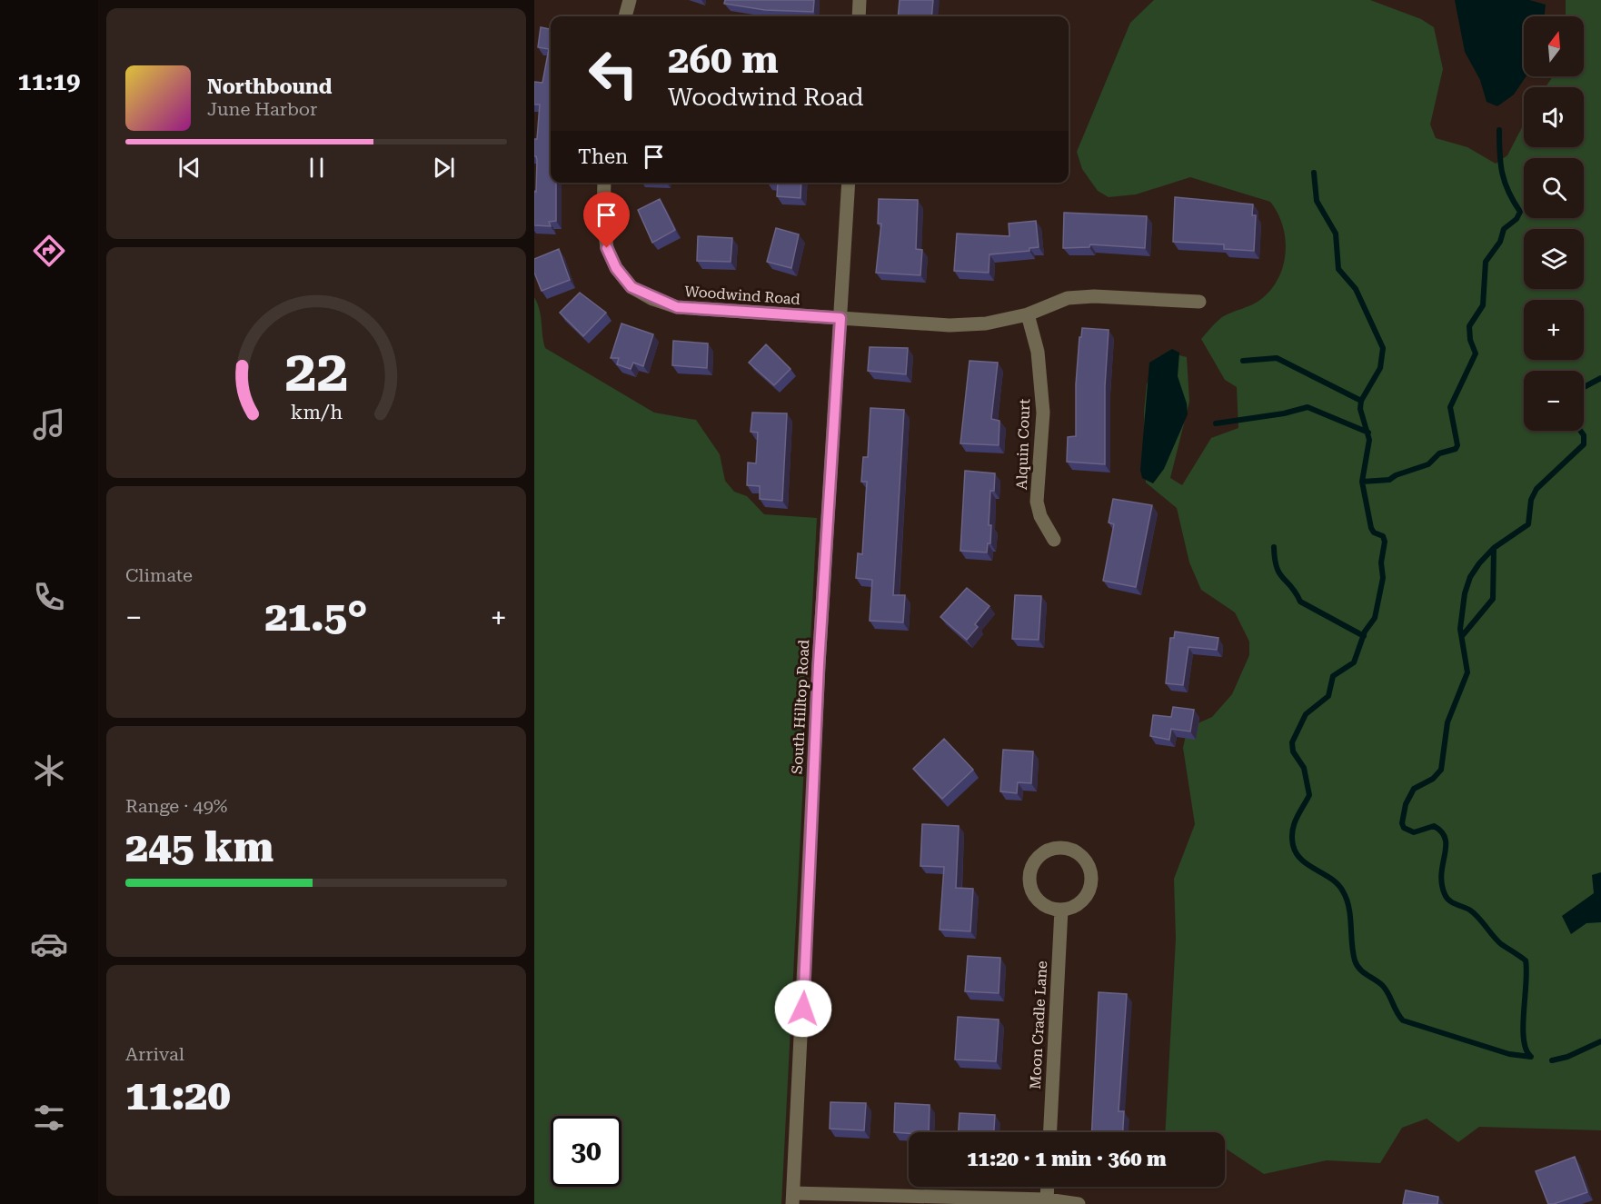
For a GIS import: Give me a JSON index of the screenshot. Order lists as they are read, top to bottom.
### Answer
{
  "streets": {
    "street": [
      "Woodwind Road",
      "Alquin Court",
      "South Hilltop Road",
      "Moon Cradle Lane"
    ]
  },
  "crossings": [
    ["Woodwind Road", "Alquin Court"],
    ["Woodwind Road", "South Hilltop Road"]
  ],
  "north": "top",
  "page": {
    "tabs": "11:19",
    "map_buttons": ["+", "−"],
    "turn": ["260 m", "Woodwind Road"],
    "song": ["Northbound", "June Harbor"],
    "then": "Then",
    "tile": [
      "Climate",
      ["Range · 49%", "245 km"],
      ["Arrival", "11:20"]
    ],
    "heat": ["−", "21.5°", "+"],
    "limit": "30",
    "trip": "11:20 · 1 min · 360 m",
    "gauge": ["22", "km/h"]
  }
}
